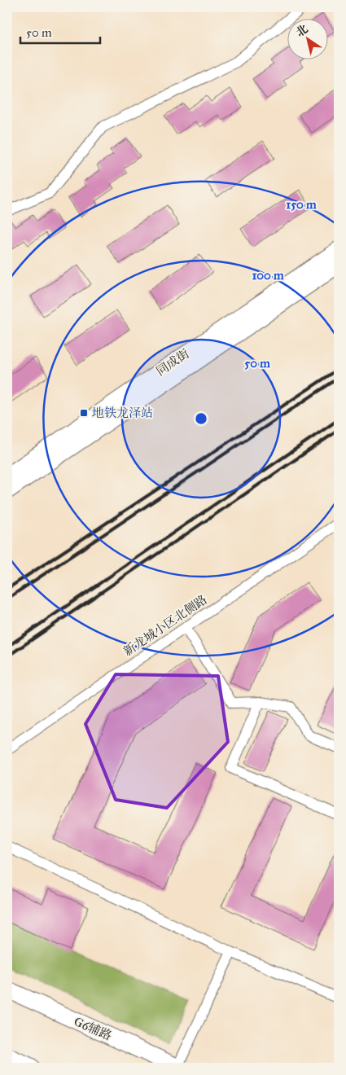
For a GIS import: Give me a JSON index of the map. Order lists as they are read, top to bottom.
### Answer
{
  "streets": {
    "main road": ["同成街", "G6辅路"],
    "street": ["新龙城小区北侧路"]
  },
  "places": {
    "transit": ["地铁龙泽站"]
  },
  "scale_bar": "50 m",
  "north": "top left",
  "rings": ["150 m", "100 m", "50 m"]
}
